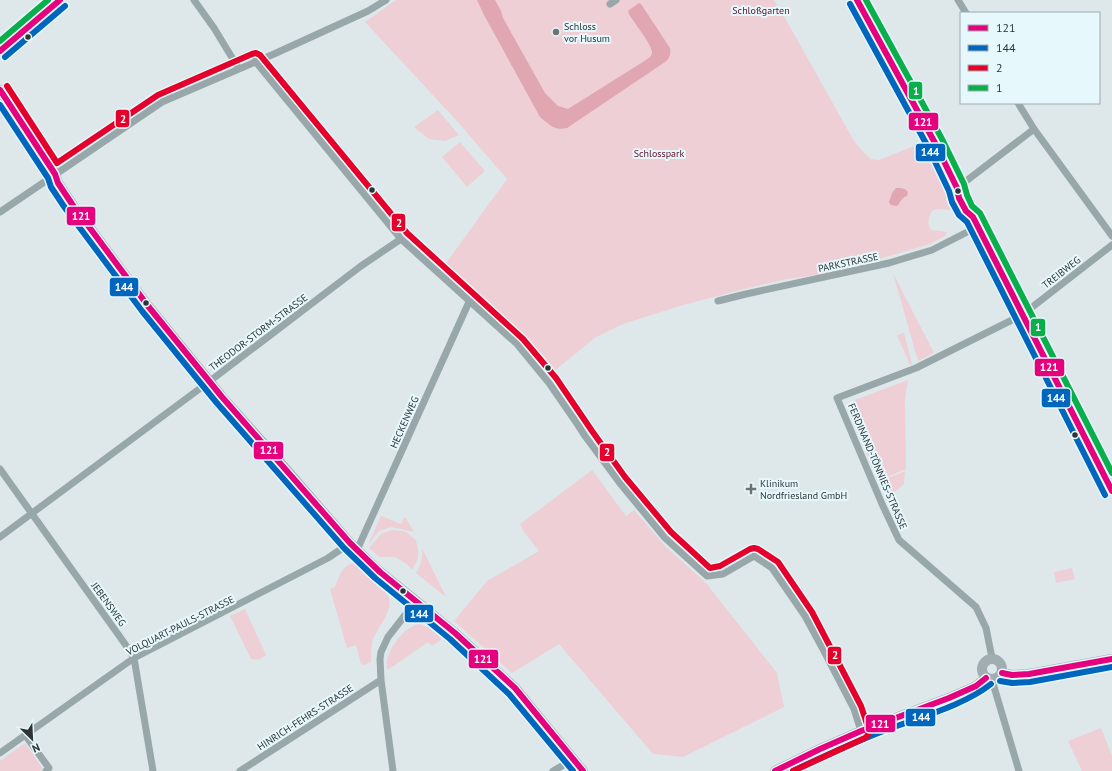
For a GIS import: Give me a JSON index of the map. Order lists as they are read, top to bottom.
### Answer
{
  "streets": {
    "street": [
      "PARKSTRASSE",
      "TREIBWEG",
      "THEODOR-STORM-STRASSE",
      "HECKENWEG",
      "FERDINAND-TÖNNIES-STRASSE",
      "JEBENSWEG",
      "VOLQUART-PAULS-STRASSE",
      "HINRICH-FEHRS-STRASSE"
    ]
  },
  "crossings": [
    ["TREIBWEG", "FERDINAND-TÖNNIES-STRASSE"],
    ["THEODOR-STORM-STRASSE", "JEBENSWEG"],
    ["HECKENWEG", "VOLQUART-PAULS-STRASSE"],
    ["JEBENSWEG", "VOLQUART-PAULS-STRASSE"]
  ],
  "parks": ["Schloßgarten", "Schlosspark"],
  "places": {
    "other": ["Schloss vor Husum"],
    "health": ["Klinikum Nordfriesland GmbH"]
  },
  "lines": [
    "transit line 121",
    "transit line 1",
    "transit line 144",
    "transit line 2"
  ],
  "legend": [
    "121",
    "144",
    "2",
    "1"
  ],
  "north": "bottom right"
}
